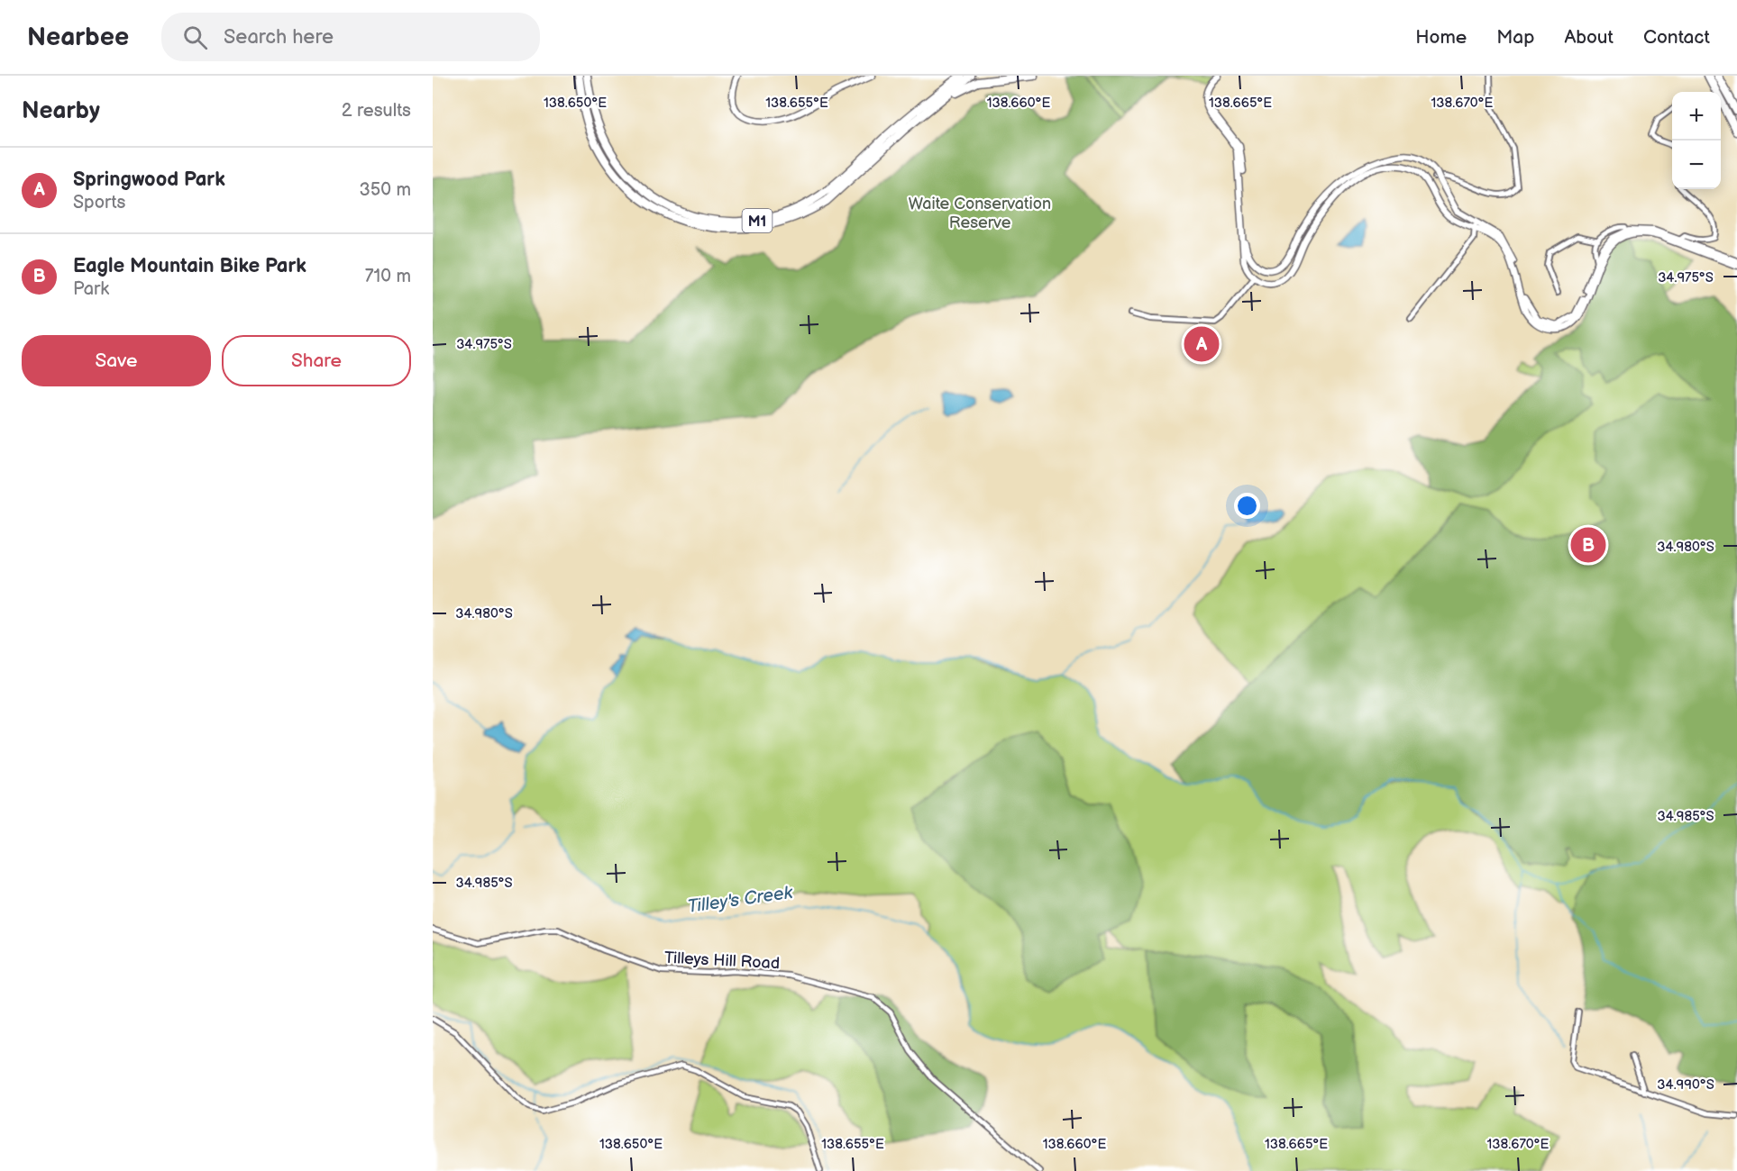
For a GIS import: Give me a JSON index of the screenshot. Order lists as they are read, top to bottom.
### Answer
{
  "streets": {
    "highway": ["M1"],
    "street": ["Tilleys Hill Road"]
  },
  "water": ["Tilley's Creek"],
  "parks": ["Waite Conservation Reserve"],
  "page": {
    "header": "Nearbee",
    "search": "Search here",
    "nav": [
      "Home",
      "Map",
      "About",
      "Contact"
    ],
    "heading": ["Nearby", "2 results"],
    "map_buttons": ["+", "−"],
    "list": [
      {
        "mark": "A",
        "name": "Springwood Park",
        "note": "Sports",
        "value": "350 m"
      },
      {
        "mark": "B",
        "name": "Eagle Mountain Bike Park",
        "note": "Park",
        "value": "710 m"
      }
    ],
    "buttons": ["Save", "Share"],
    "pins": ["A", "B"]
  },
  "coordinates": [
    "138.650°E",
    "138.655°E",
    "138.660°E",
    "138.665°E",
    "138.670°E",
    "34.975°S",
    "34.980°S",
    "34.985°S",
    "34.990°S"
  ]
}
